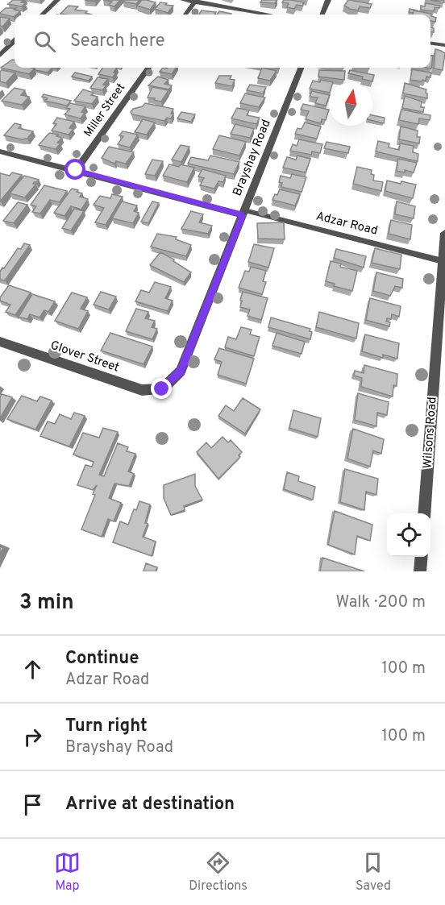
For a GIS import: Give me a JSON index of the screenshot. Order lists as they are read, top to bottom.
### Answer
{
  "streets": {
    "street": [
      "Miller Street",
      "Brayshay Road",
      "Adzar Road",
      "Glover Street",
      "Wilsons Road"
    ]
  },
  "crossings": [
    ["Miller Street", "Adzar Road"],
    ["Brayshay Road", "Adzar Road"],
    ["Brayshay Road", "Glover Street"],
    ["Adzar Road", "Wilsons Road"]
  ],
  "north": "top",
  "page": {
    "search": "Search here",
    "heading": ["3 min", "Walk · 200 m"],
    "list": [
      ["Continue", "Adzar Road", "100 m"],
      ["Turn right", "Brayshay Road", "100 m"],
      "Arrive at destination"
    ],
    "nav": ["Map", "Directions", "Saved"]
  }
}
